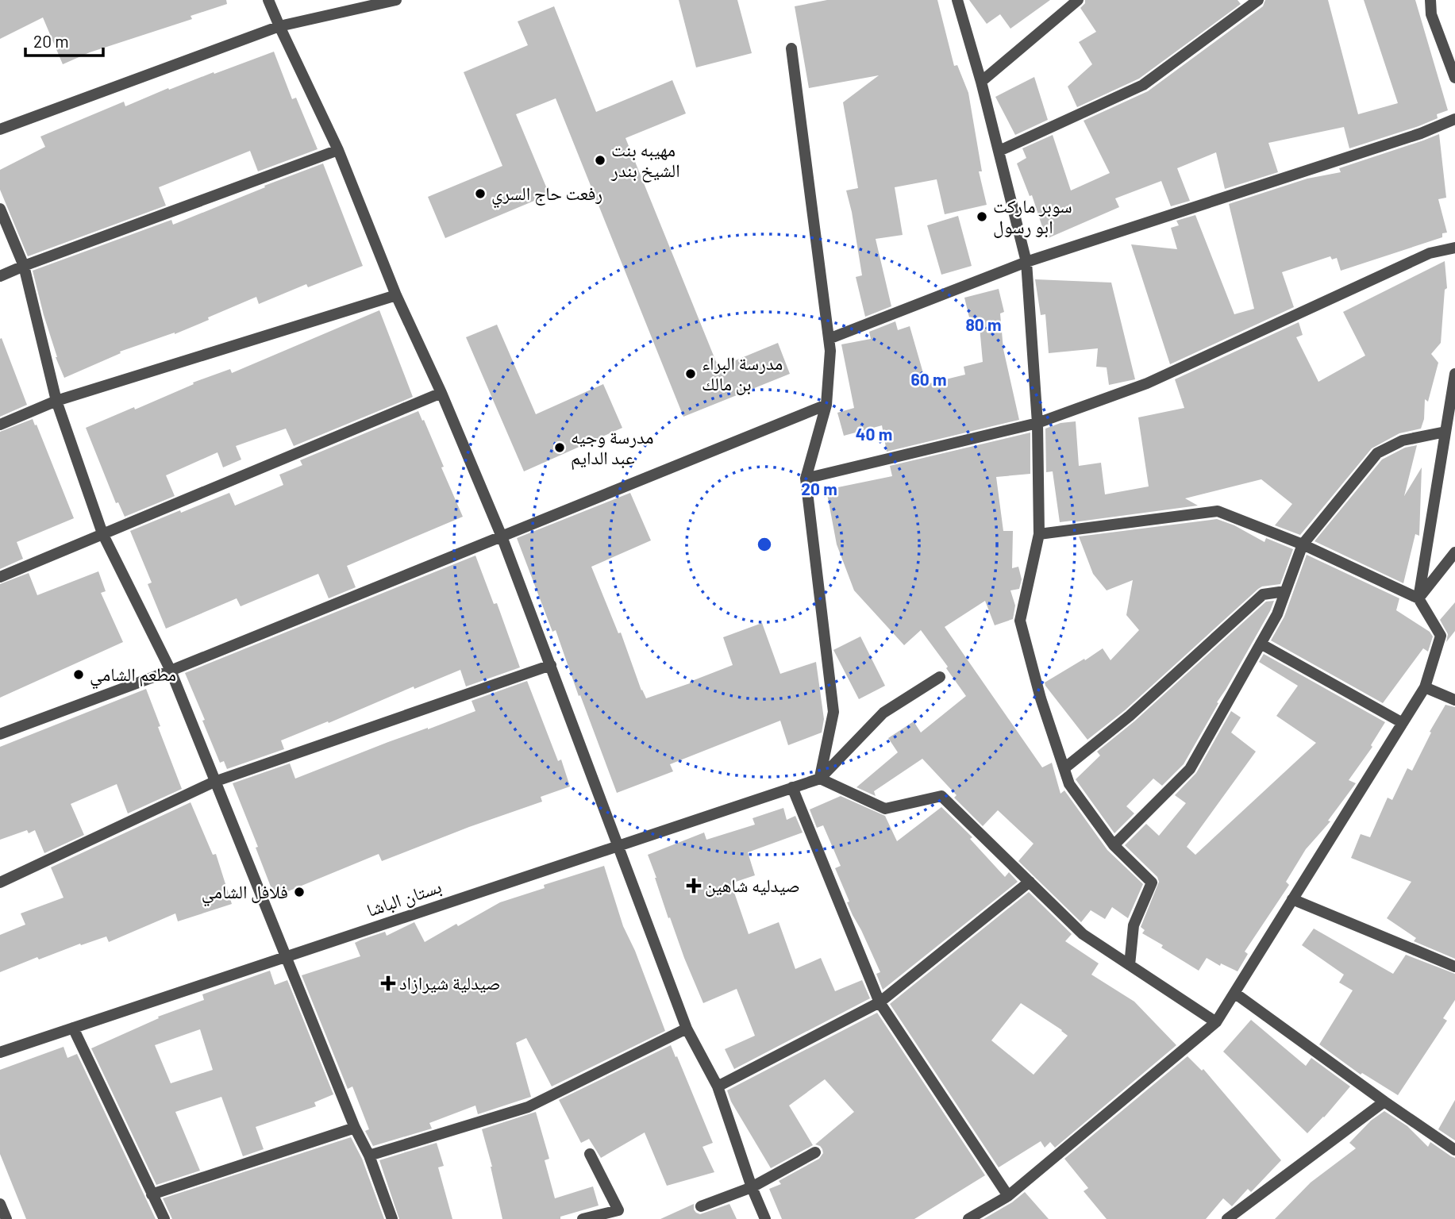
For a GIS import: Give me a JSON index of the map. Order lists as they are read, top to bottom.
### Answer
{
  "streets": {
    "street": ["بستان الباشا"]
  },
  "places": {
    "other": [
      "مهيبه بنت الشيخ بندر",
      "رفعت حاج السري",
      "سوبر ماركت ابو رسول",
      "مدرسة البراء بن مالك",
      "مدرسة وجيه عبد الدايم",
      "مطعم الشامي",
      "فلافل الشامي"
    ],
    "health": ["صيدليه شاهين", "صيدلية شيرازاد"]
  },
  "scale_bar": "20 m",
  "rings": [
    "80 m",
    "60 m",
    "40 m",
    "20 m"
  ]
}
